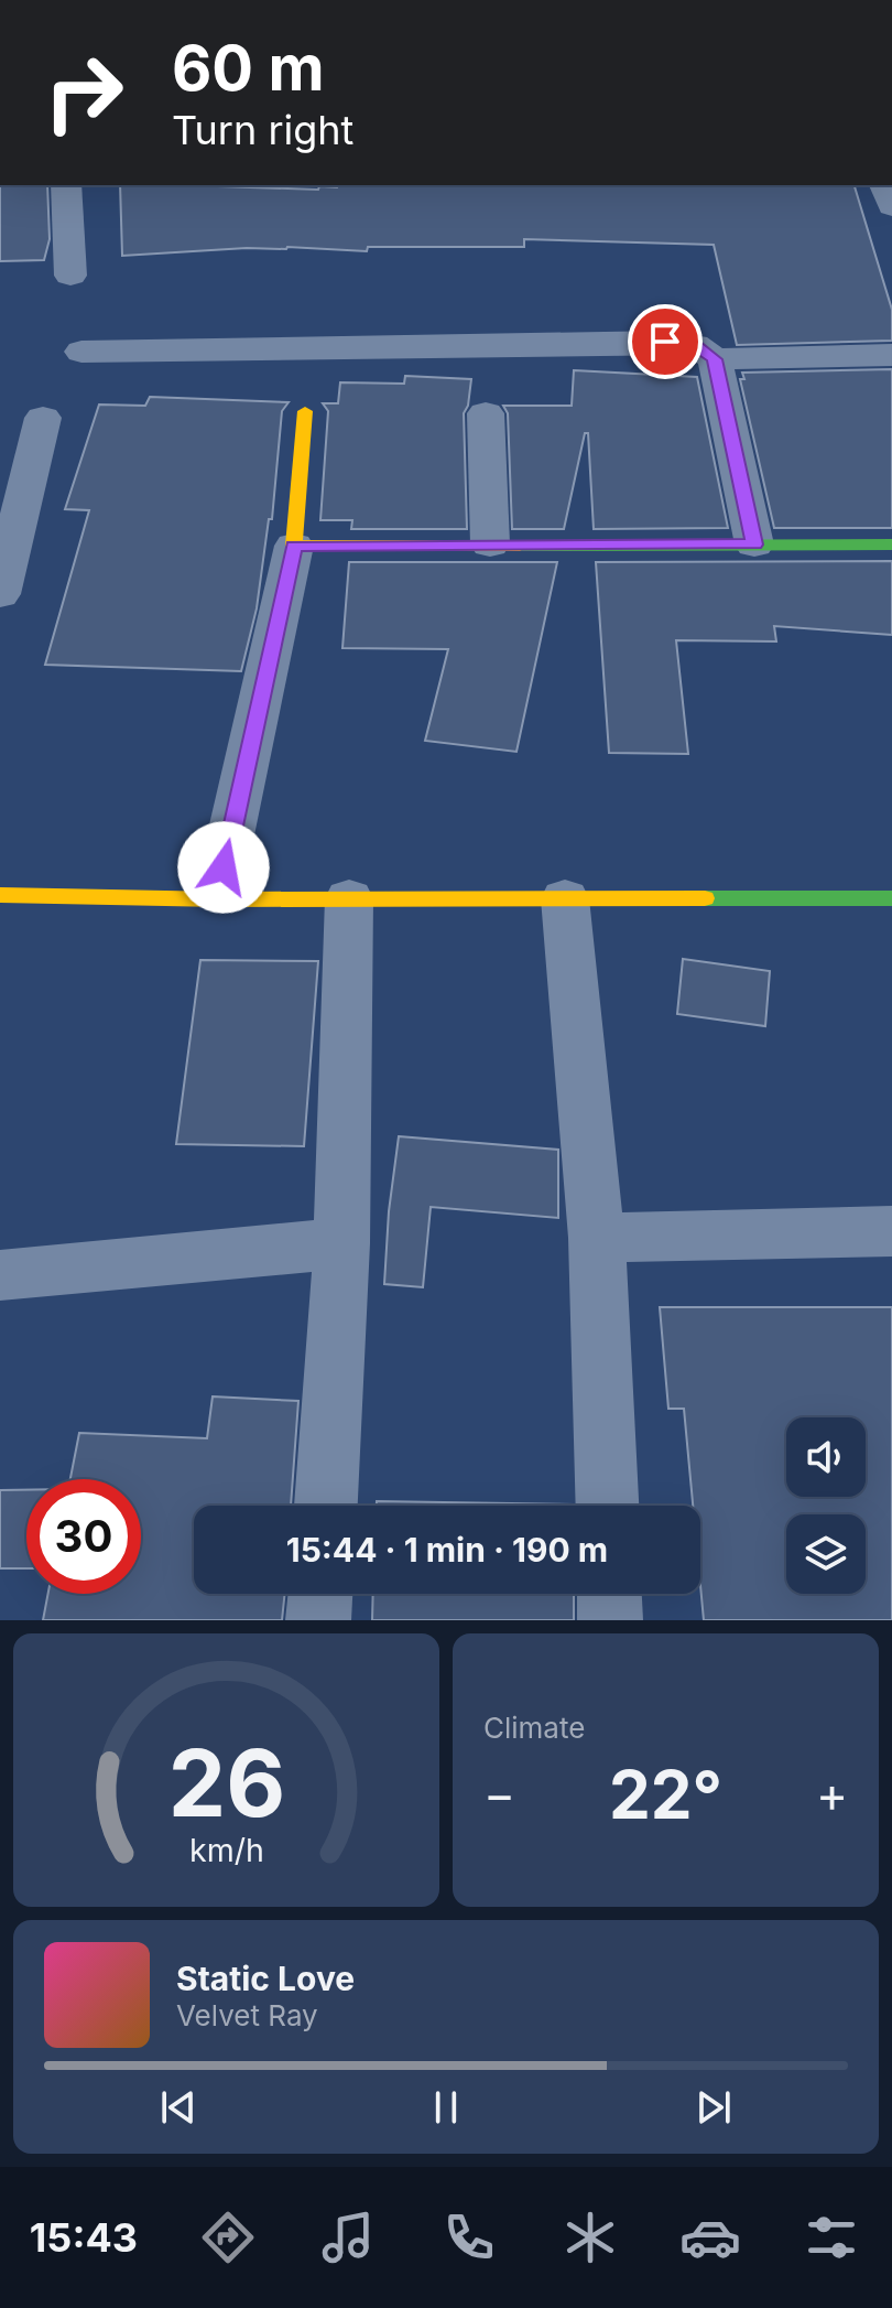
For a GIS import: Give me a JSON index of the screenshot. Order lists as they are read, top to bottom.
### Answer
{
  "page": {
    "turn": ["60 m", "Turn right"],
    "limit": "30",
    "trip": "15:44 · 1 min · 190 m",
    "tile": "Climate",
    "heat": ["−", "22°", "+"],
    "song": ["Static Love", "Velvet Ray"],
    "tabs": "15:43",
    "gauge": ["26", "km/h"]
  }
}
